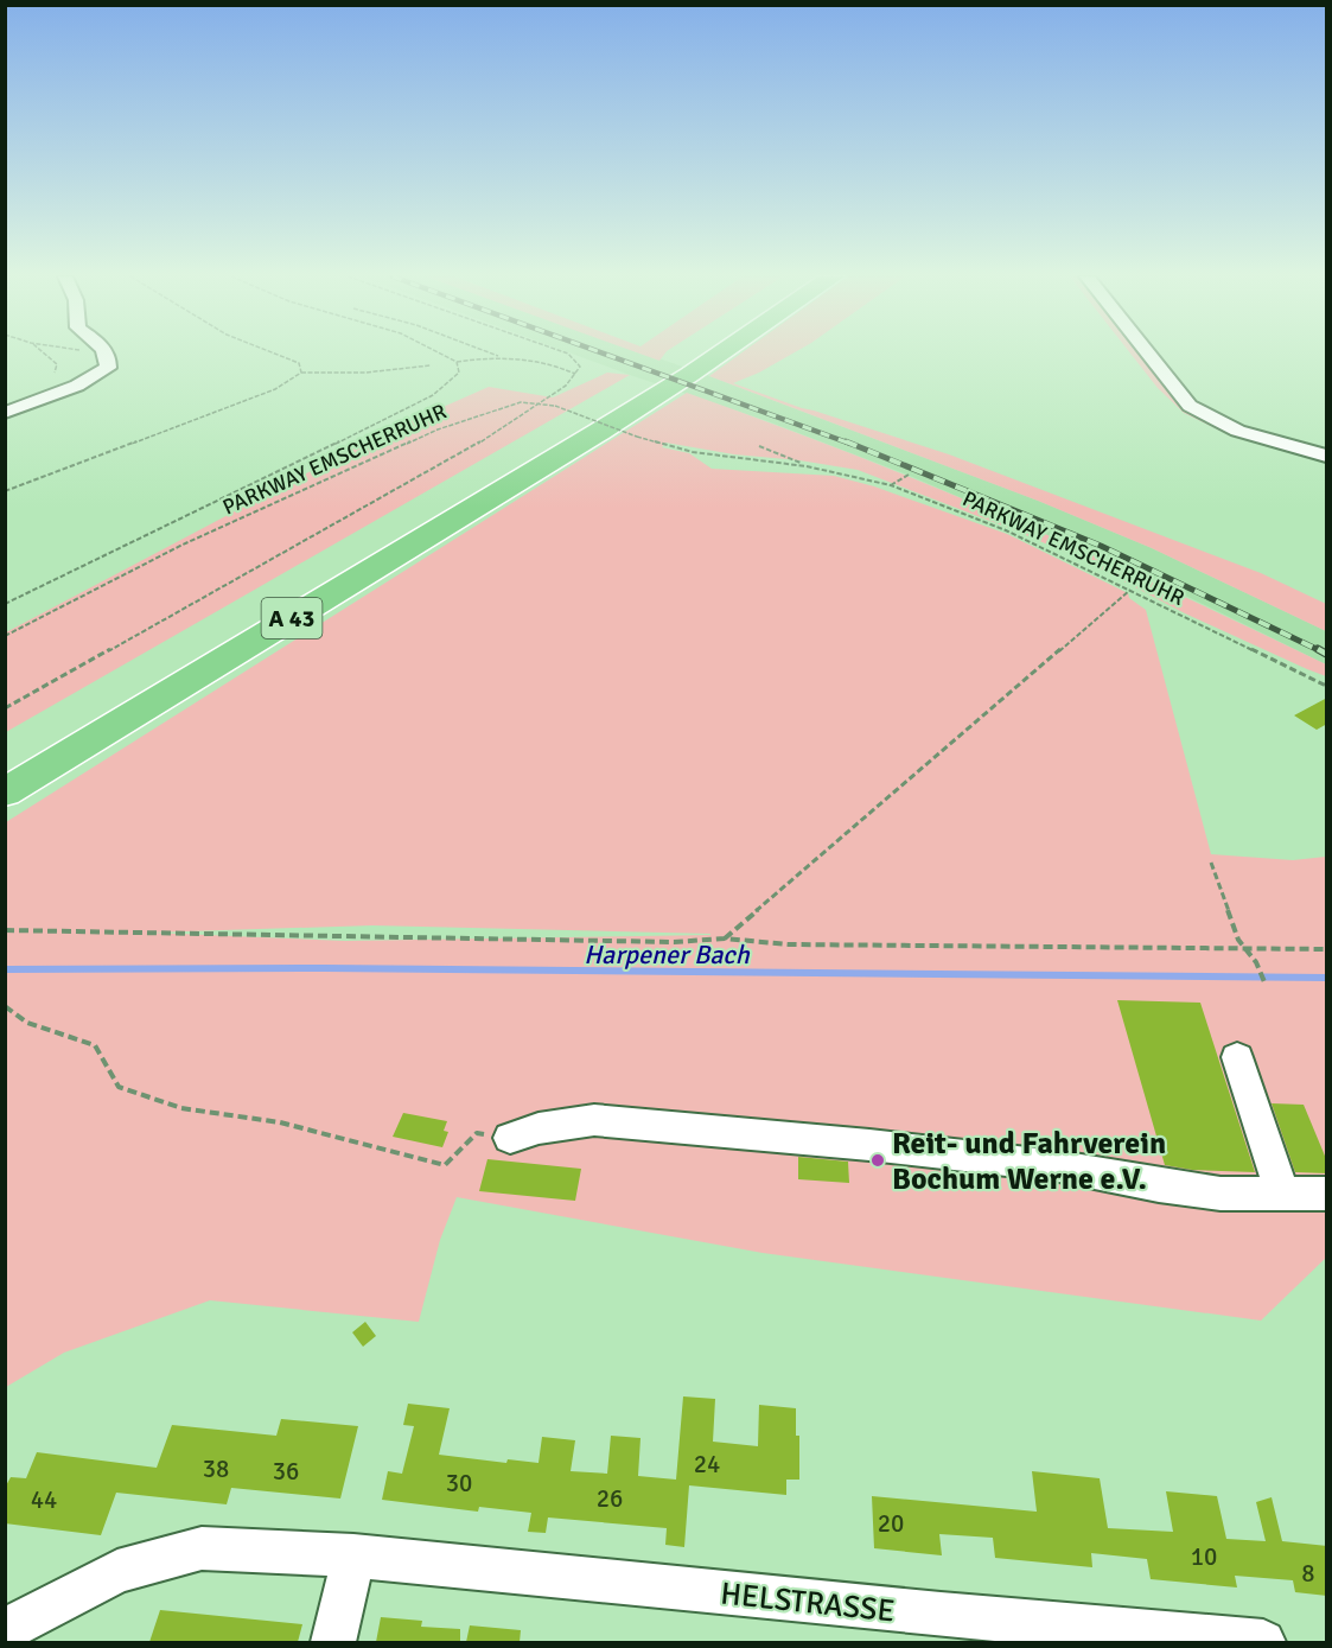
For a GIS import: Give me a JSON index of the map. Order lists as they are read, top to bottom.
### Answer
{
  "streets": {
    "highway": ["A 43"],
    "street": ["HELSTRASSE"],
    "path": ["PARKWAY EMSCHERRUHR"]
  },
  "water": ["Harpener Bach"],
  "places": ["Reit- und Fahrverein Bochum Werne e.V."],
  "house_numbers": [
    "24",
    "38",
    "36",
    "30",
    "26",
    "44",
    "20",
    "10",
    "8"
  ]
}
